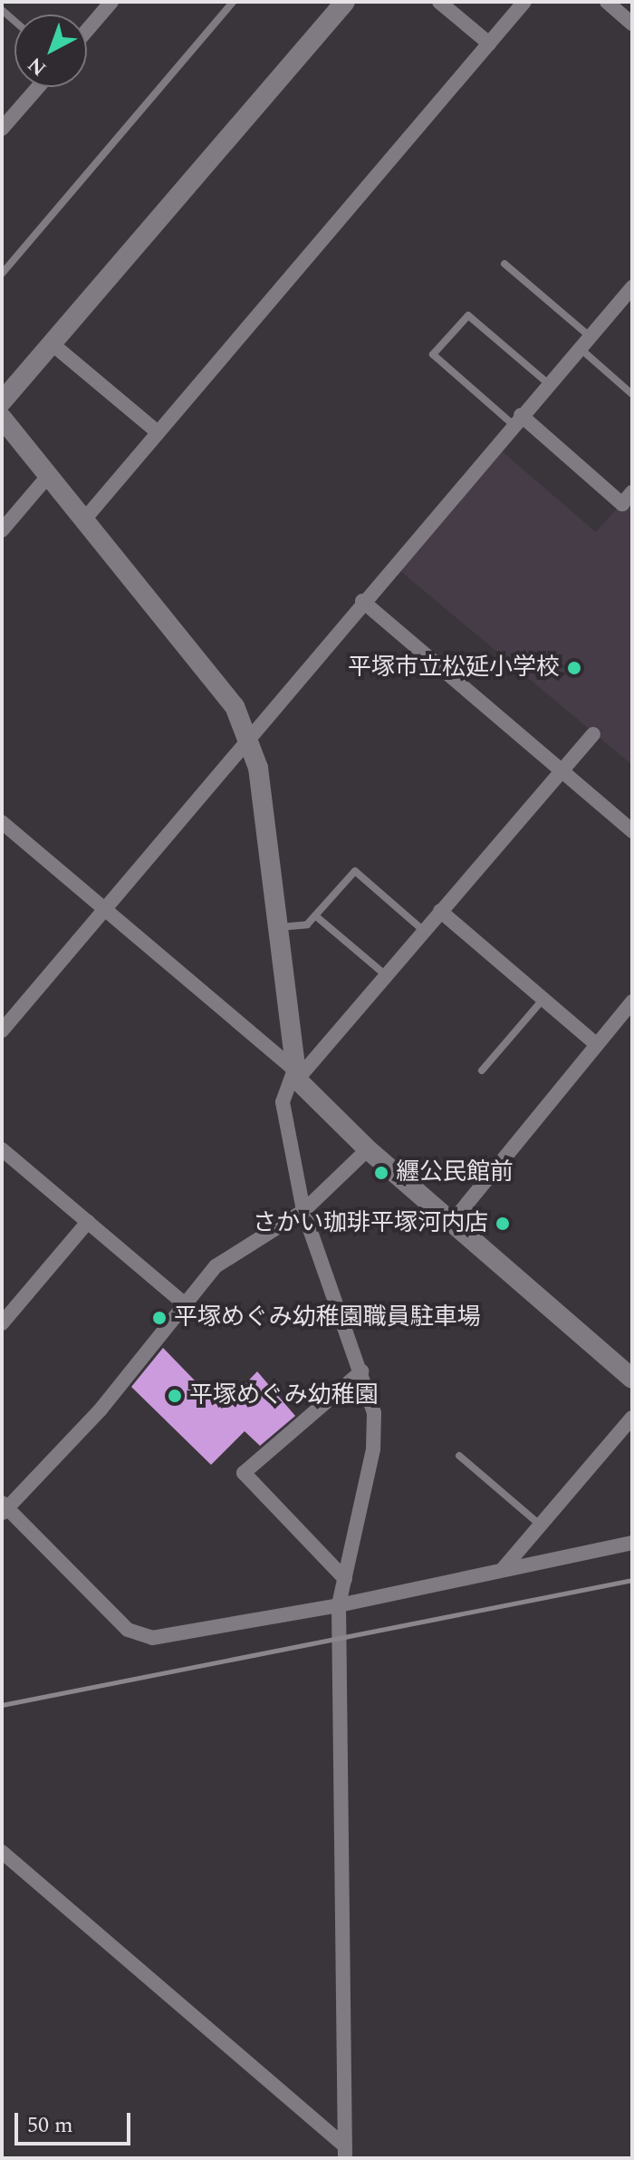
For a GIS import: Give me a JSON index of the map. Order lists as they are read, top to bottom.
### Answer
{
  "places": [
    "平塚市立松延小学校",
    "纒公民館前",
    "さかい珈琲平塚河内店",
    "平塚めぐみ幼稚園職員駐車場",
    "平塚めぐみ幼稚園"
  ],
  "scale_bar": "50 m",
  "north": "bottom left"
}
